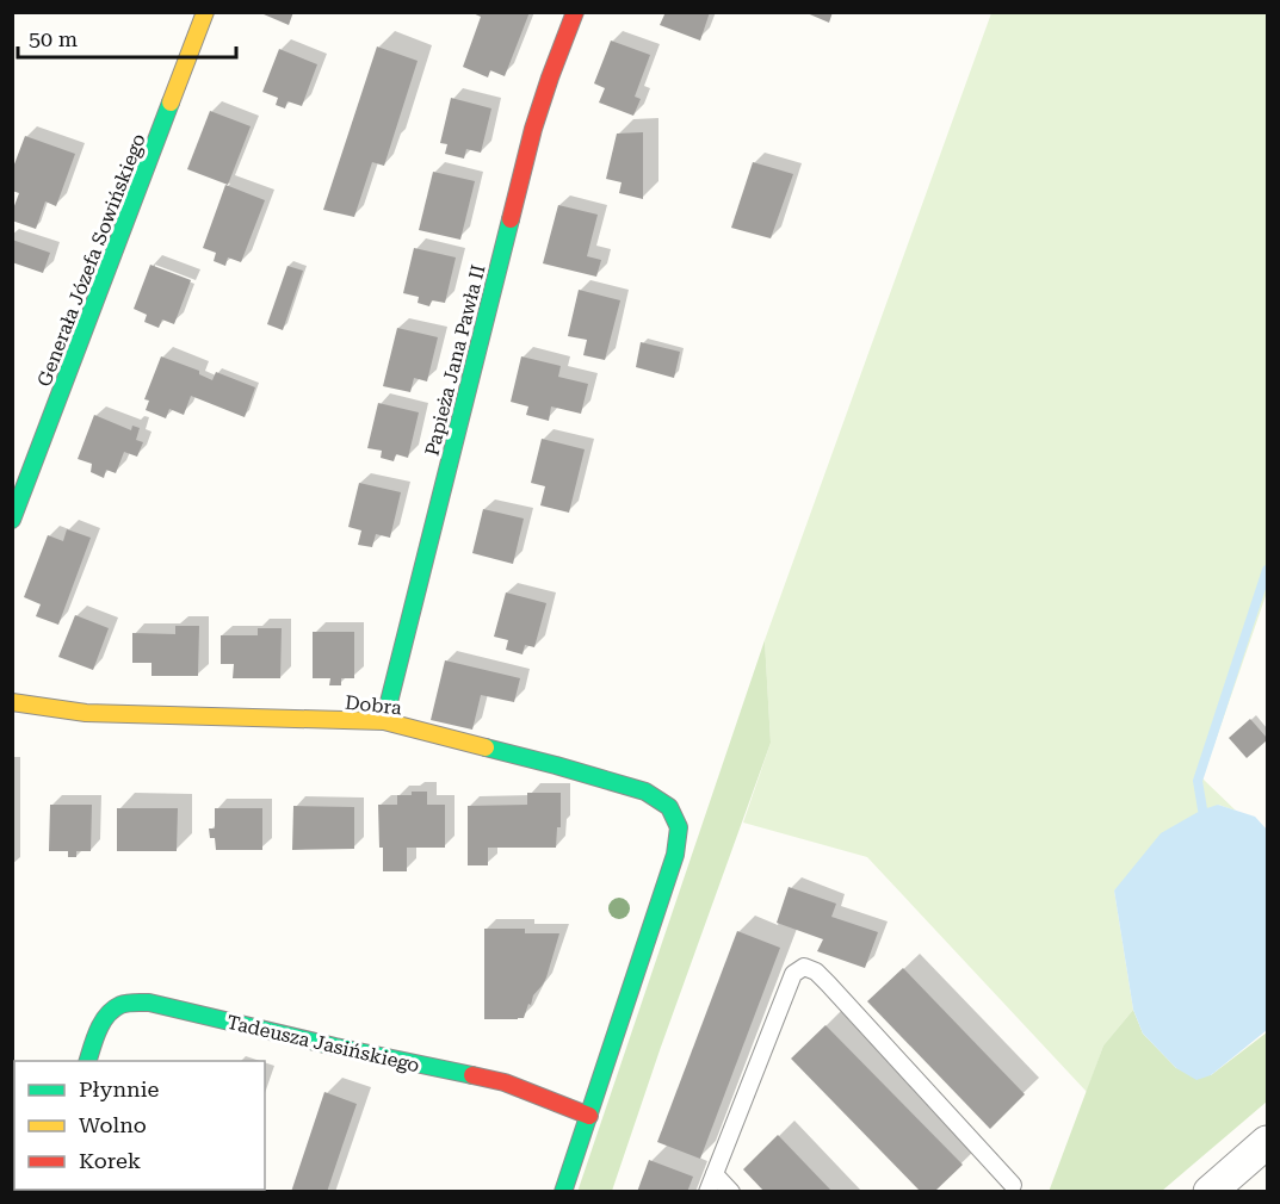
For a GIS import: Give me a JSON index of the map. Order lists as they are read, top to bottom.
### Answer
{
  "streets": {
    "street": [
      "Generała Józefa Sowińskiego",
      "Papieża Jana Pawła II",
      "Dobra",
      "Tadeusza Jasińskiego"
    ]
  },
  "crossings": [
    ["Papieża Jana Pawła II", "Dobra"],
    ["Dobra", "Tadeusza Jasińskiego"]
  ],
  "legend": ["Płynnie", "Wolno", "Korek"],
  "scale_bar": "50 m"
}
